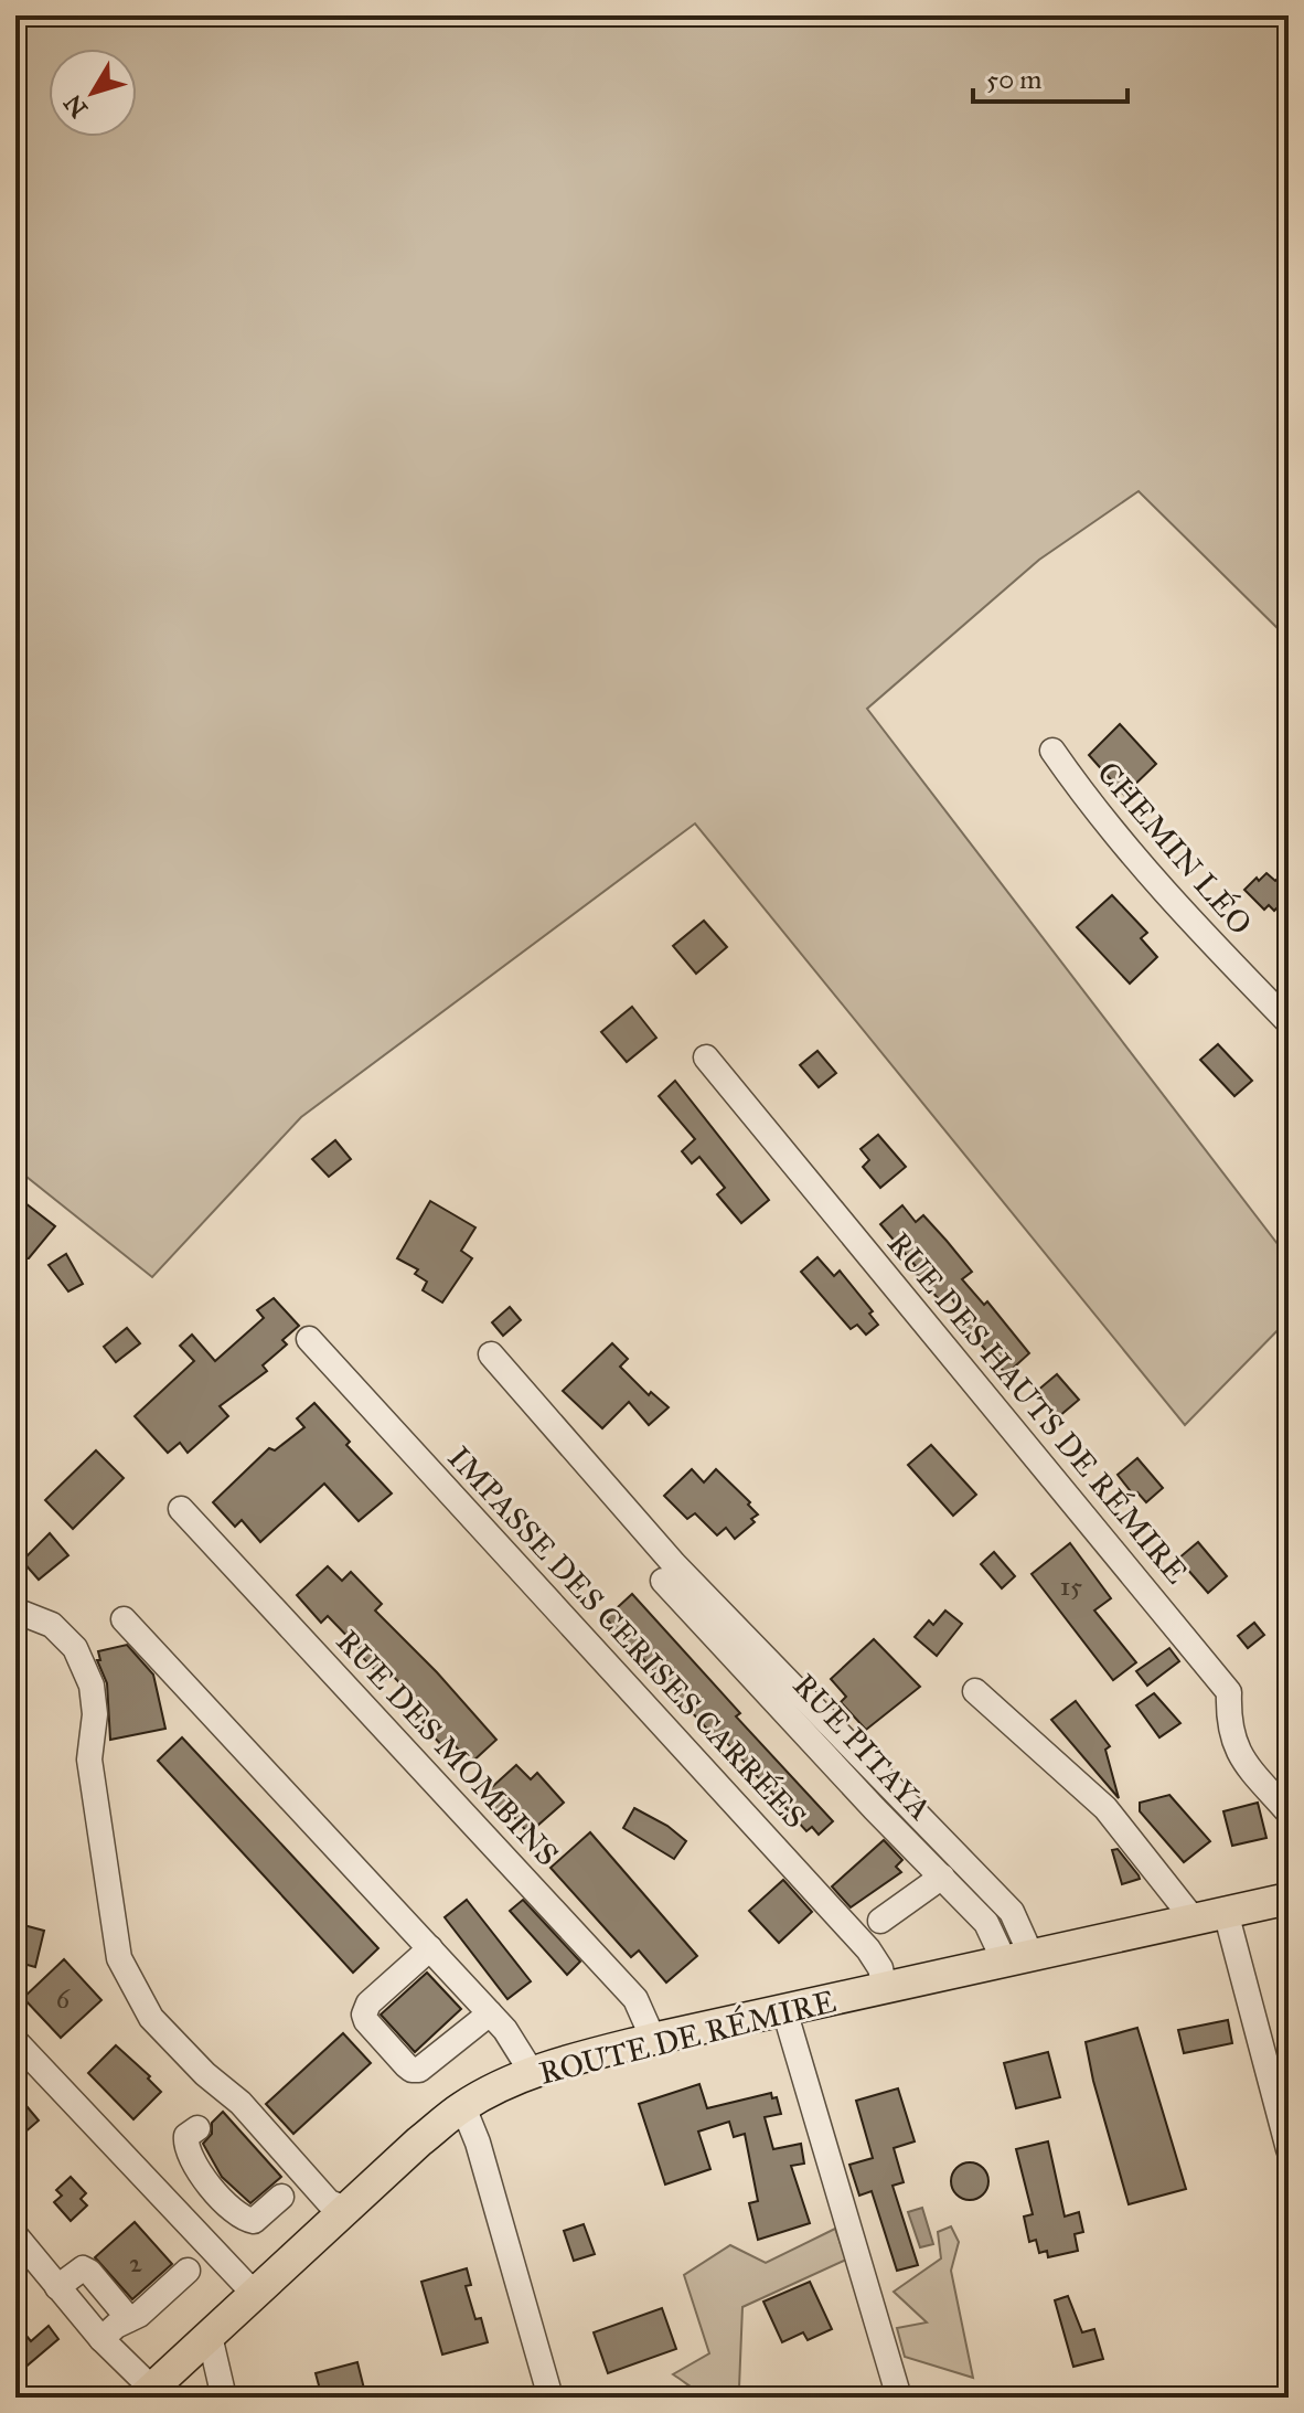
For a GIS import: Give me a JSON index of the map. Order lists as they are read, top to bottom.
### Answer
{
  "streets": {
    "main road": ["ROUTE DE RÉMIRE"],
    "street": [
      "CHEMIN LÉO",
      "RUE DES HAUTS DE RÉMIRE",
      "IMPASSE DES CERISES CARRÉES",
      "RUE PITAYA",
      "RUE DES MOMBINS"
    ]
  },
  "crossings": [
    ["IMPASSE DES CERISES CARRÉES", "ROUTE DE RÉMIRE"],
    ["RUE PITAYA", "ROUTE DE RÉMIRE"],
    ["RUE DES MOMBINS", "ROUTE DE RÉMIRE"]
  ],
  "house_numbers": ["15", "6", "2"],
  "scale_bar": "50 m",
  "north": "bottom left"
}
